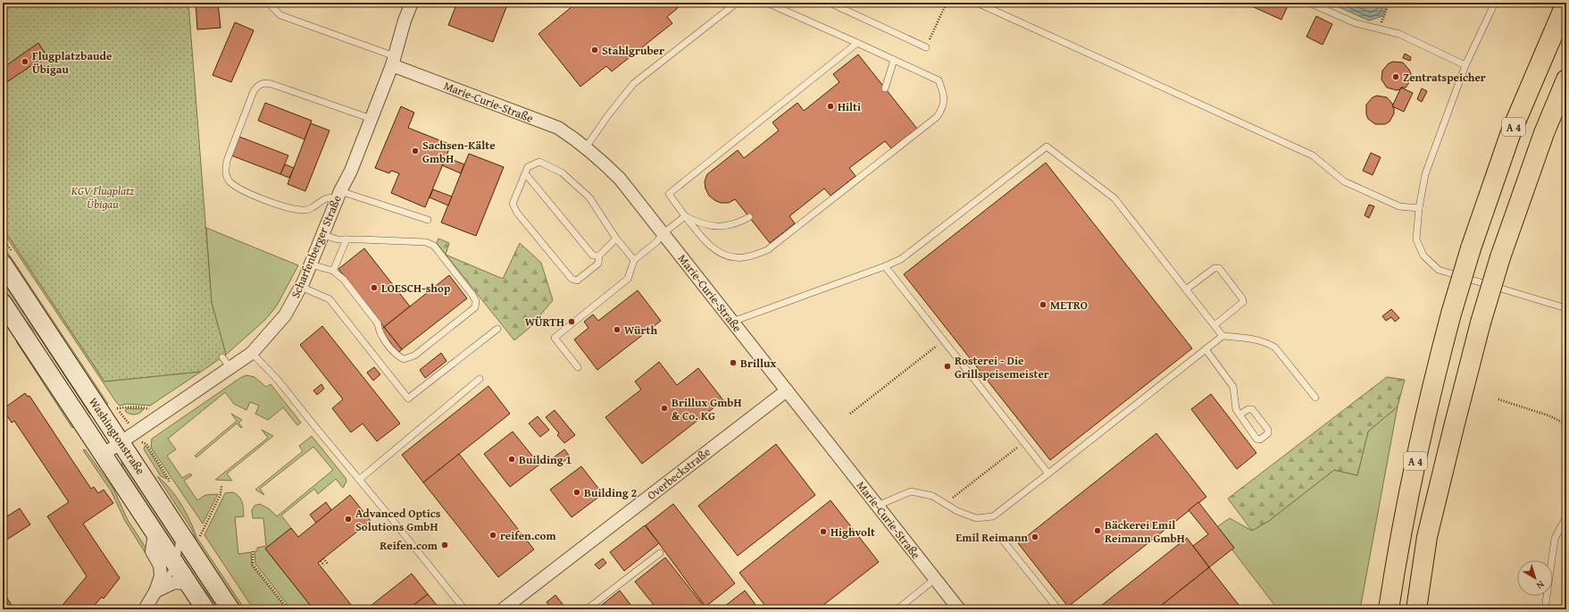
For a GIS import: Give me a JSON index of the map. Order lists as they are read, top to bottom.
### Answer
{
  "streets": {
    "highway": ["A 4"],
    "main road": ["Washingtonstraße"],
    "street": ["Marie-Curie-Straße", "Scharfenberger Straße", "Overbeckstraße"]
  },
  "crossings": [
    ["Marie-Curie-Straße", "Scharfenberger Straße"],
    ["Marie-Curie-Straße", "Overbeckstraße"],
    ["Scharfenberger Straße", "Washingtonstraße"]
  ],
  "parks": ["KGV Flugplatz Übigau"],
  "places": [
    "Stahlgruber",
    "Flugplatzbaude Übigau",
    "Zentratspeicher",
    "Hilti",
    "Sachsen-Kälte GmbH",
    "LOESCH-shop",
    "METRO",
    "WÜRTH",
    "Würth",
    "Brillux",
    "Rosterei - Die Grillspeisemeister",
    "Brillux GmbH & Co. KG",
    "Building 1",
    "Building 2",
    "Advanced Optics Solutions GmbH",
    "Bäckerei Emil Reimann GmbH",
    "Highvolt",
    "reifen.com",
    "Emil Reimann",
    "Reifen.com"
  ],
  "north": "bottom right"
}
